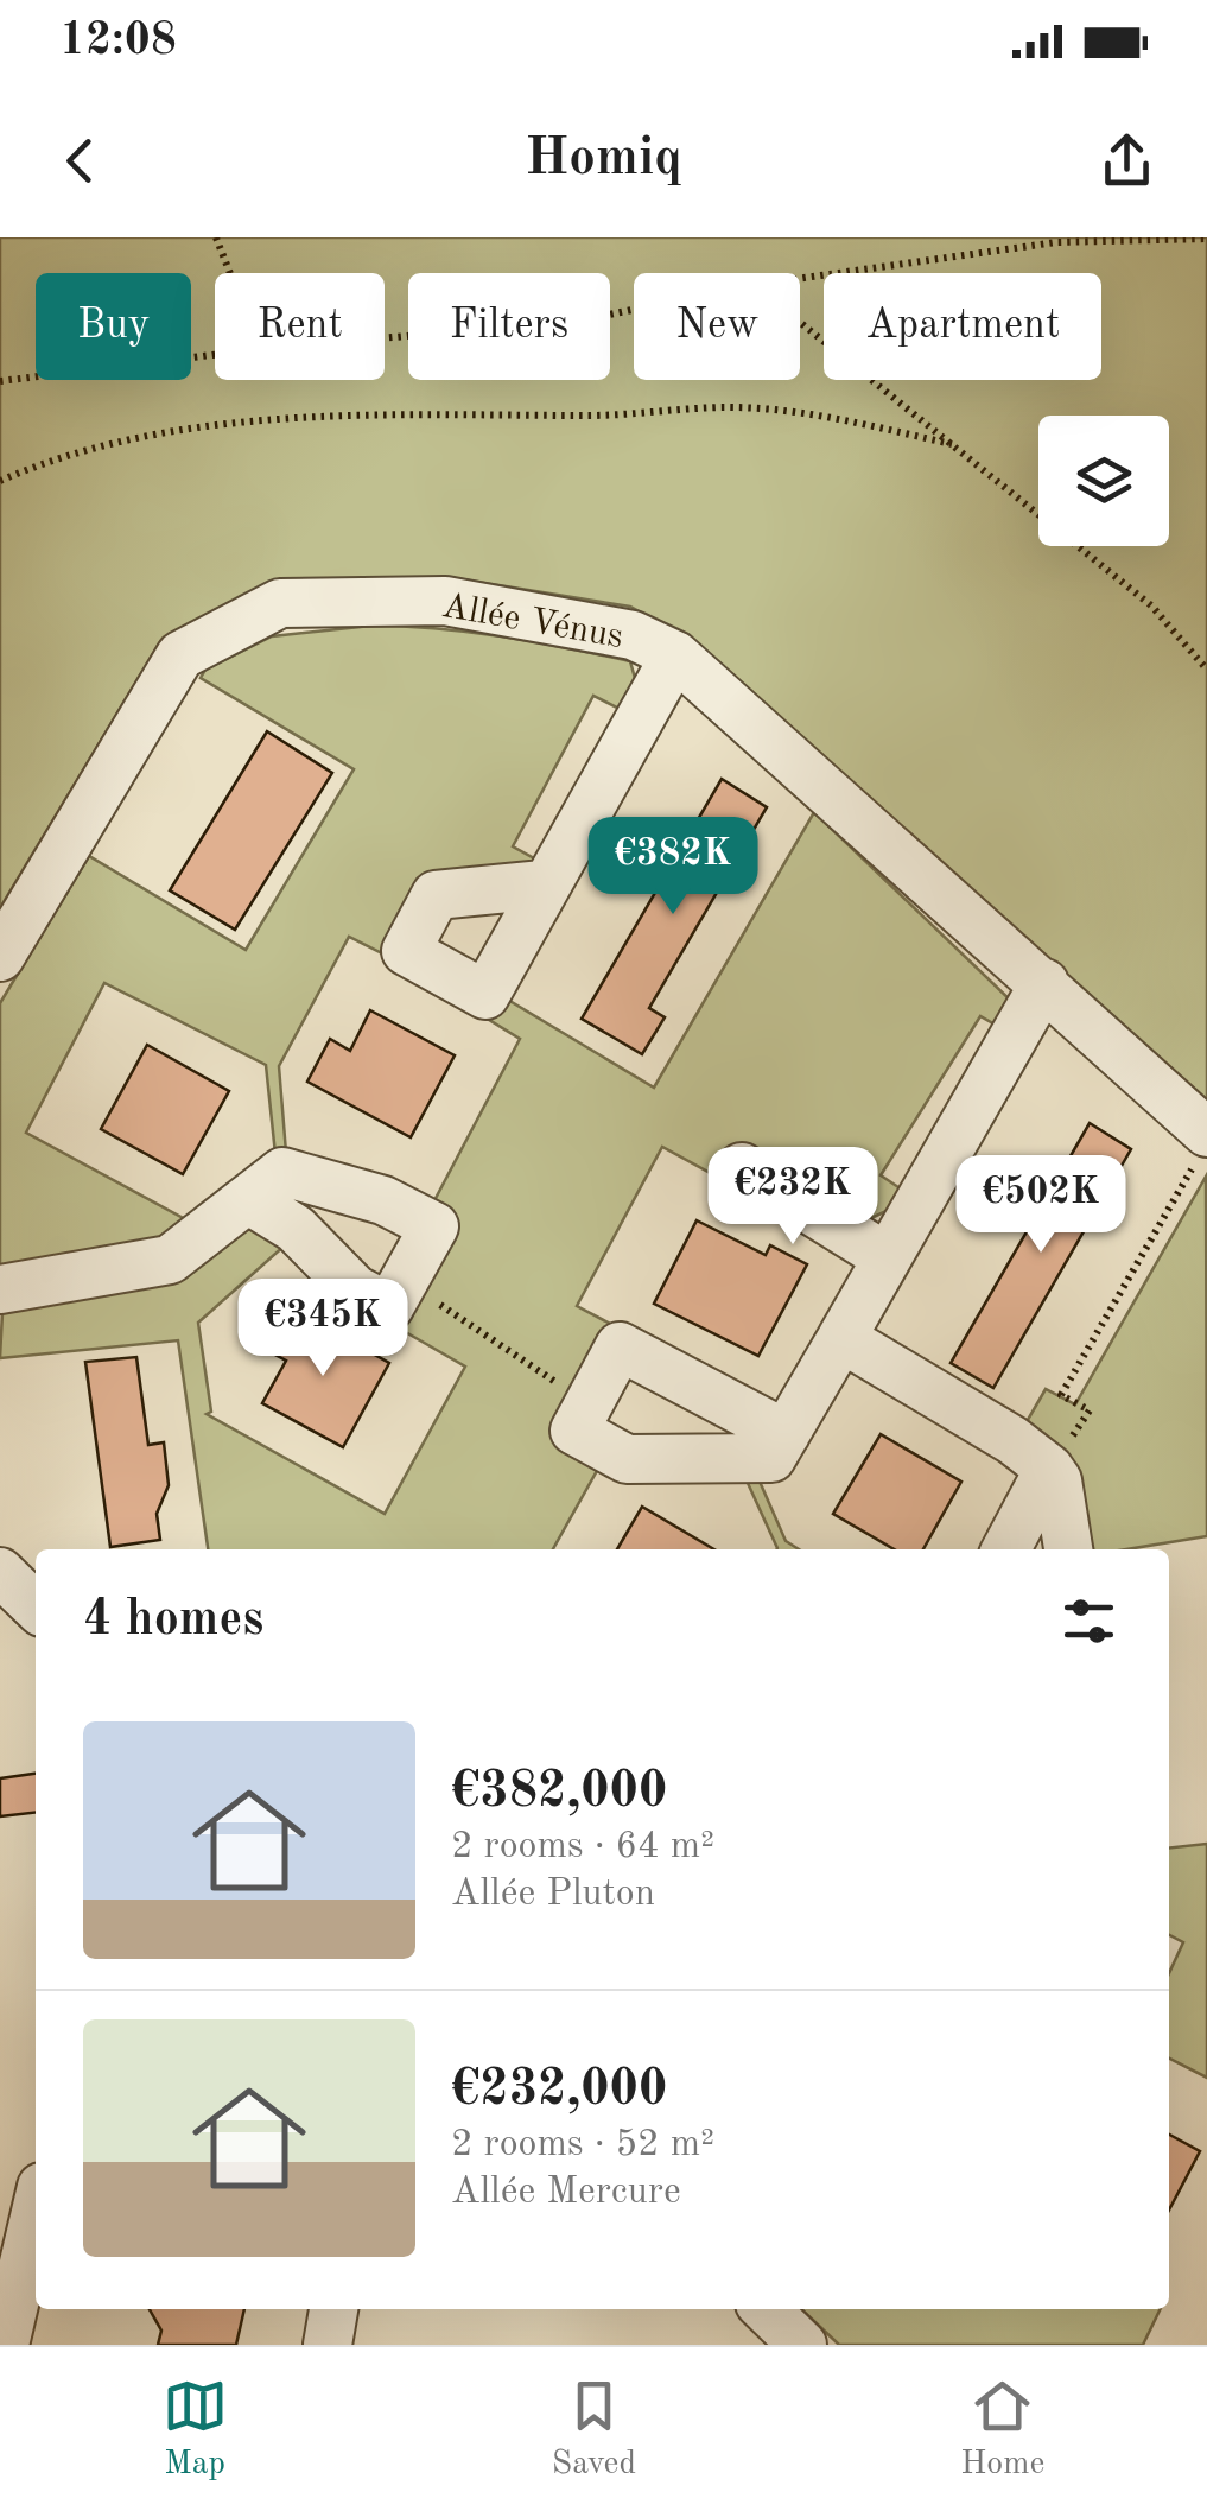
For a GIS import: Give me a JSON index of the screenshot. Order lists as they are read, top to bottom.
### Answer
{
  "streets": {
    "street": ["Allée Vénus"]
  },
  "page": {
    "status": "12:08",
    "header": "Homiq",
    "chip": [
      "Buy",
      "Rent",
      "Filters",
      "New",
      "Apartment"
    ],
    "price": [
      "€382K",
      "€232K",
      "€502K",
      "€345K"
    ],
    "heading": "4 homes",
    "list": [
      {
        "name": "€382,000",
        "note": "2 rooms · 64 m² · Allée Pluton"
      },
      {
        "name": "€232,000",
        "note": "2 rooms · 52 m² · Allée Mercure"
      }
    ],
    "tabs": ["Map", "Saved", "Home"]
  }
}
